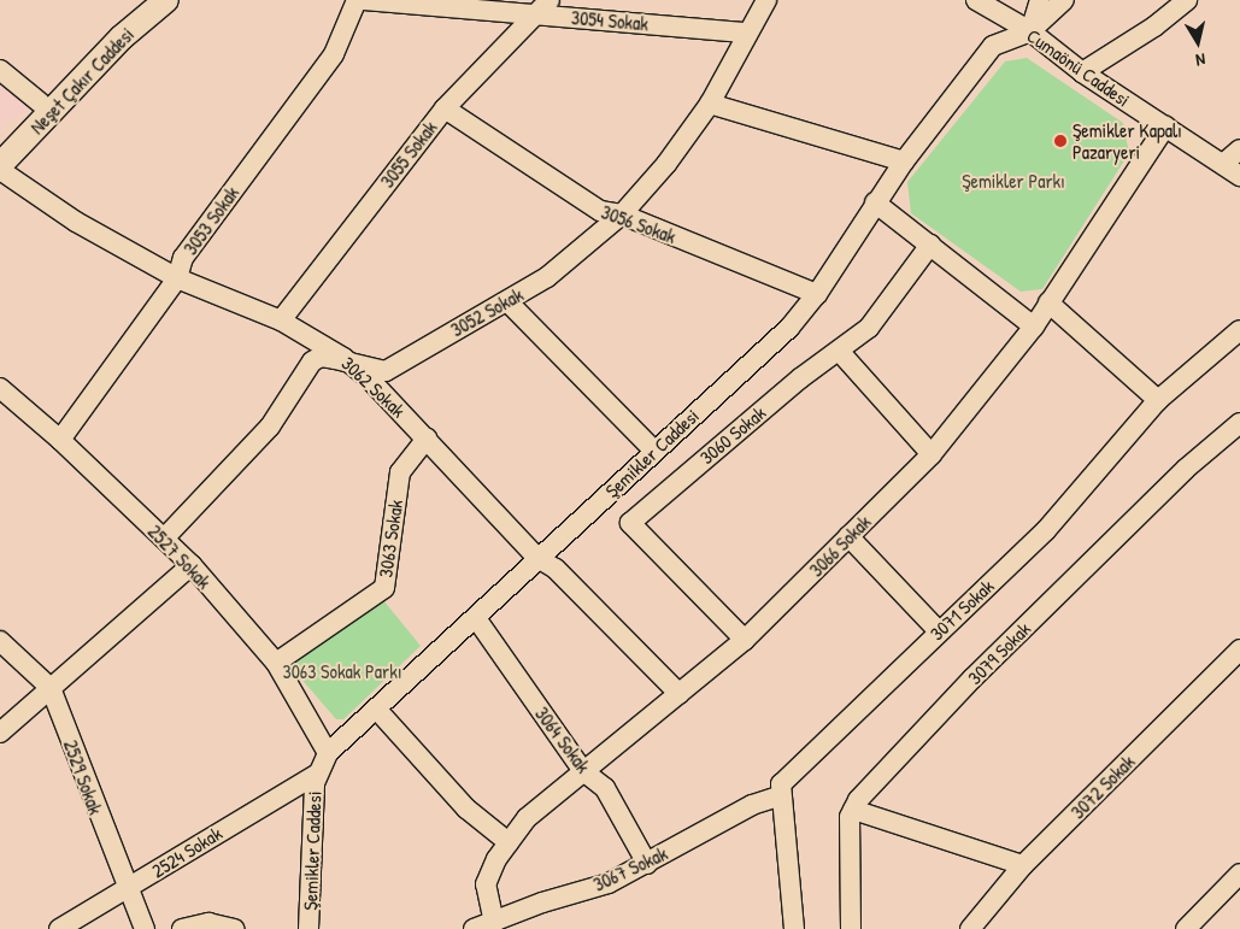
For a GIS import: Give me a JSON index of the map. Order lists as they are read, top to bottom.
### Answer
{
  "streets": {
    "main road": ["Neşet Çakır Caddesi"],
    "street": [
      "3054 Sokak",
      "Cumaönü Caddesi",
      "3055 Sokak",
      "3053 Sokak",
      "3056 Sokak",
      "3052 Sokak",
      "3062 Sokak",
      "3060 Sokak",
      "Şemikler Caddesi",
      "3063 Sokak",
      "3066 Sokak",
      "2527 Sokak",
      "3071 Sokak",
      "3079 Sokak",
      "3064 Sokak",
      "2529 Sokak",
      "3072 Sokak",
      "2524 Sokak",
      "3067 Sokak"
    ]
  },
  "crossings": [
    ["3054 Sokak", "3055 Sokak"],
    ["3054 Sokak", "3052 Sokak"],
    ["Cumaönü Caddesi", "Şemikler Caddesi"],
    ["Cumaönü Caddesi", "3066 Sokak"],
    ["3055 Sokak", "3056 Sokak"],
    ["3055 Sokak", "3062 Sokak"],
    ["3053 Sokak", "3062 Sokak"],
    ["3053 Sokak", "2527 Sokak"],
    ["3056 Sokak", "3052 Sokak"],
    ["3056 Sokak", "Şemikler Caddesi"],
    ["3052 Sokak", "3062 Sokak"],
    ["3052 Sokak", "2527 Sokak"],
    ["3062 Sokak", "Şemikler Caddesi"],
    ["3062 Sokak", "3063 Sokak"],
    ["3062 Sokak", "3066 Sokak"],
    ["3060 Sokak", "3066 Sokak"],
    ["Şemikler Caddesi", "2527 Sokak"],
    ["Şemikler Caddesi", "3064 Sokak"],
    ["Şemikler Caddesi", "2524 Sokak"],
    ["3063 Sokak", "2527 Sokak"],
    ["3066 Sokak", "3064 Sokak"],
    ["3066 Sokak", "3067 Sokak"],
    ["3071 Sokak", "3067 Sokak"],
    ["3064 Sokak", "3067 Sokak"],
    ["2529 Sokak", "2524 Sokak"]
  ],
  "parks": ["Şemikler Parkı", "3063 Sokak Parkı"],
  "places": ["Şemikler Kapalı Pazaryeri"],
  "north": "bottom"
}
